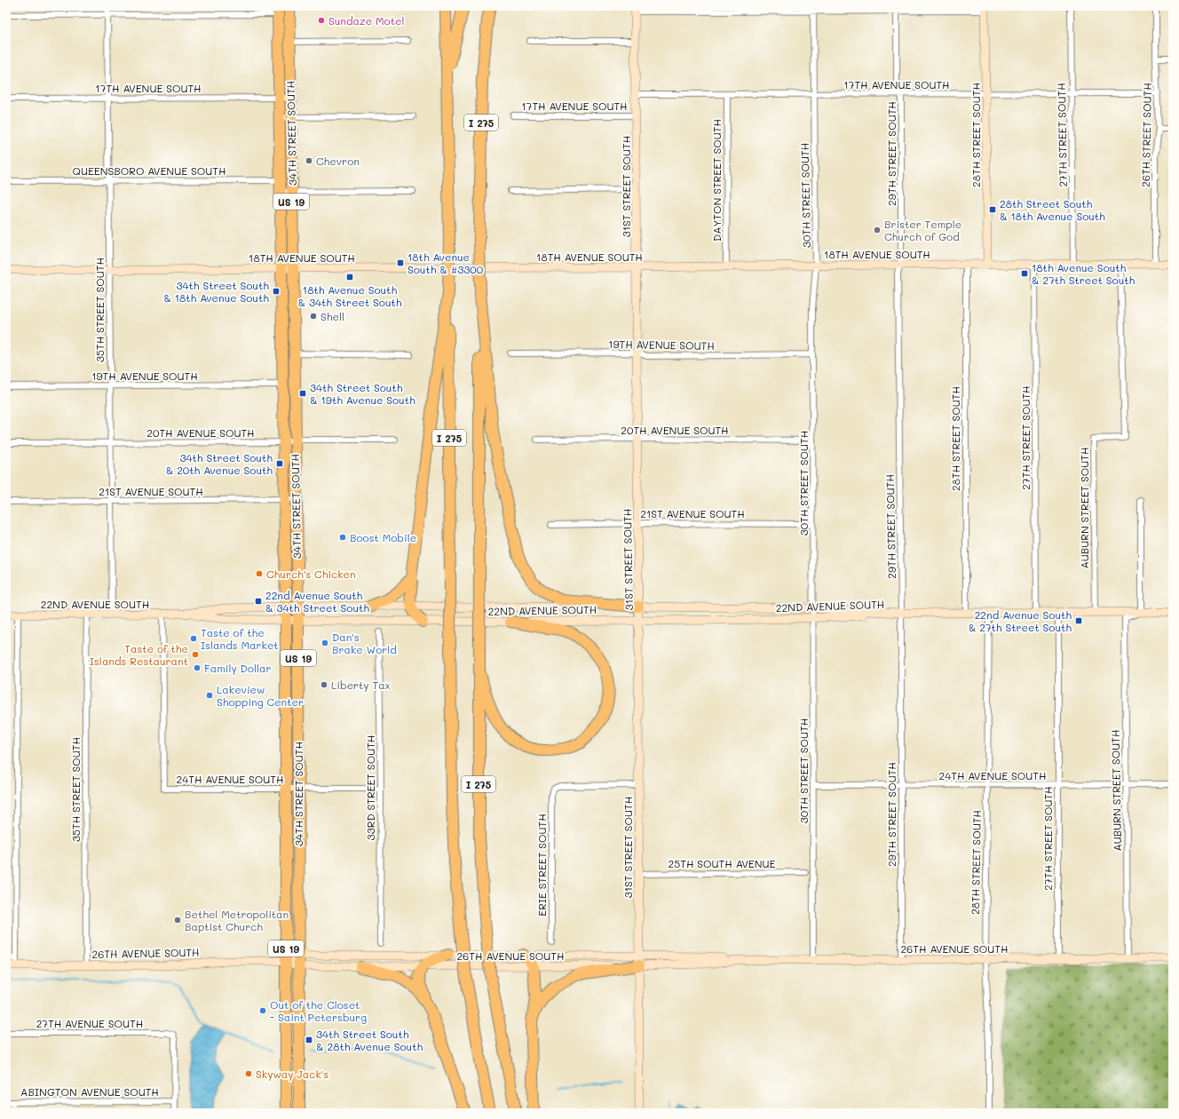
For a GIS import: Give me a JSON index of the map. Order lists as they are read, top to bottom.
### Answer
{
  "streets": {
    "highway": ["I 275", "34TH STREET SOUTH", "US 19"],
    "street": [
      "17TH AVENUE SOUTH",
      "28TH STREET SOUTH",
      "27TH STREET SOUTH",
      "26TH STREET SOUTH",
      "29TH STREET SOUTH",
      "QUEENSBORO AVENUE SOUTH",
      "DAYTON STREET SOUTH",
      "31ST STREET SOUTH",
      "30TH STREET SOUTH",
      "18TH AVENUE SOUTH",
      "35TH STREET SOUTH",
      "19TH AVENUE SOUTH",
      "20TH AVENUE SOUTH",
      "21ST AVENUE SOUTH",
      "AUBURN STREET SOUTH",
      "22ND AVENUE SOUTH",
      "24TH AVENUE SOUTH",
      "33RD STREET SOUTH",
      "25TH SOUTH AVENUE",
      "ERIE STREET SOUTH",
      "26TH AVENUE SOUTH",
      "27TH AVENUE SOUTH",
      "ABINGTON AVENUE SOUTH"
    ]
  },
  "crossings": [
    ["17TH AVENUE SOUTH", "34TH STREET SOUTH"],
    ["17TH AVENUE SOUTH", "28TH STREET SOUTH"],
    ["17TH AVENUE SOUTH", "27TH STREET SOUTH"],
    ["17TH AVENUE SOUTH", "26TH STREET SOUTH"],
    ["17TH AVENUE SOUTH", "29TH STREET SOUTH"],
    ["17TH AVENUE SOUTH", "DAYTON STREET SOUTH"],
    ["17TH AVENUE SOUTH", "31ST STREET SOUTH"],
    ["17TH AVENUE SOUTH", "30TH STREET SOUTH"],
    ["17TH AVENUE SOUTH", "35TH STREET SOUTH"],
    ["34TH STREET SOUTH", "QUEENSBORO AVENUE SOUTH"],
    ["34TH STREET SOUTH", "18TH AVENUE SOUTH"],
    ["34TH STREET SOUTH", "19TH AVENUE SOUTH"],
    ["34TH STREET SOUTH", "20TH AVENUE SOUTH"],
    ["34TH STREET SOUTH", "21ST AVENUE SOUTH"],
    ["34TH STREET SOUTH", "22ND AVENUE SOUTH"],
    ["34TH STREET SOUTH", "24TH AVENUE SOUTH"],
    ["34TH STREET SOUTH", "26TH AVENUE SOUTH"],
    ["28TH STREET SOUTH", "18TH AVENUE SOUTH"],
    ["28TH STREET SOUTH", "22ND AVENUE SOUTH"],
    ["28TH STREET SOUTH", "24TH AVENUE SOUTH"],
    ["28TH STREET SOUTH", "26TH AVENUE SOUTH"],
    ["27TH STREET SOUTH", "18TH AVENUE SOUTH"],
    ["27TH STREET SOUTH", "22ND AVENUE SOUTH"],
    ["27TH STREET SOUTH", "24TH AVENUE SOUTH"],
    ["27TH STREET SOUTH", "26TH AVENUE SOUTH"],
    ["26TH STREET SOUTH", "18TH AVENUE SOUTH"],
    ["29TH STREET SOUTH", "18TH AVENUE SOUTH"],
    ["29TH STREET SOUTH", "22ND AVENUE SOUTH"],
    ["29TH STREET SOUTH", "24TH AVENUE SOUTH"],
    ["29TH STREET SOUTH", "26TH AVENUE SOUTH"],
    ["QUEENSBORO AVENUE SOUTH", "35TH STREET SOUTH"],
    ["DAYTON STREET SOUTH", "18TH AVENUE SOUTH"],
    ["31ST STREET SOUTH", "18TH AVENUE SOUTH"],
    ["31ST STREET SOUTH", "19TH AVENUE SOUTH"],
    ["31ST STREET SOUTH", "20TH AVENUE SOUTH"],
    ["31ST STREET SOUTH", "21ST AVENUE SOUTH"],
    ["31ST STREET SOUTH", "22ND AVENUE SOUTH"],
    ["31ST STREET SOUTH", "25TH SOUTH AVENUE"],
    ["31ST STREET SOUTH", "ERIE STREET SOUTH"],
    ["31ST STREET SOUTH", "26TH AVENUE SOUTH"],
    ["30TH STREET SOUTH", "18TH AVENUE SOUTH"],
    ["30TH STREET SOUTH", "19TH AVENUE SOUTH"],
    ["30TH STREET SOUTH", "20TH AVENUE SOUTH"],
    ["30TH STREET SOUTH", "21ST AVENUE SOUTH"],
    ["30TH STREET SOUTH", "22ND AVENUE SOUTH"],
    ["30TH STREET SOUTH", "24TH AVENUE SOUTH"],
    ["30TH STREET SOUTH", "26TH AVENUE SOUTH"],
    ["18TH AVENUE SOUTH", "35TH STREET SOUTH"],
    ["18TH AVENUE SOUTH", "AUBURN STREET SOUTH"],
    ["35TH STREET SOUTH", "19TH AVENUE SOUTH"],
    ["35TH STREET SOUTH", "20TH AVENUE SOUTH"],
    ["35TH STREET SOUTH", "21ST AVENUE SOUTH"],
    ["35TH STREET SOUTH", "22ND AVENUE SOUTH"],
    ["35TH STREET SOUTH", "26TH AVENUE SOUTH"],
    ["AUBURN STREET SOUTH", "22ND AVENUE SOUTH"],
    ["AUBURN STREET SOUTH", "24TH AVENUE SOUTH"],
    ["AUBURN STREET SOUTH", "26TH AVENUE SOUTH"],
    ["22ND AVENUE SOUTH", "24TH AVENUE SOUTH"],
    ["24TH AVENUE SOUTH", "33RD STREET SOUTH"],
    ["27TH AVENUE SOUTH", "ABINGTON AVENUE SOUTH"]
  ],
  "places": {
    "other": [
      "Sundaze Motel",
      "Chevron",
      "Brister Temple Church of God",
      "Shell",
      "Boost Mobile",
      "Church's Chicken",
      "Taste of the Islands Market",
      "Dan's Brake World",
      "Taste of the Islands Restaurant",
      "Family Dollar",
      "Liberty Tax",
      "Lakeview Shopping Center",
      "Bethel Metropolitan Baptist Church",
      "Out of the Closet - Saint Petersburg",
      "Skyway Jack's"
    ],
    "transit": [
      "28th Street South & 18th Avenue South",
      "18th Avenue South & #3300",
      "18th Avenue South & 27th Street South",
      "18th Avenue South & 34th Street South",
      "34th Street South & 18th Avenue South",
      "34th Street South & 19th Avenue South",
      "34th Street South & 20th Avenue South",
      "22nd Avenue South & 34th Street South",
      "22nd Avenue South & 27th Street South",
      "34th Street South & 28th Avenue South"
    ]
  }
}
